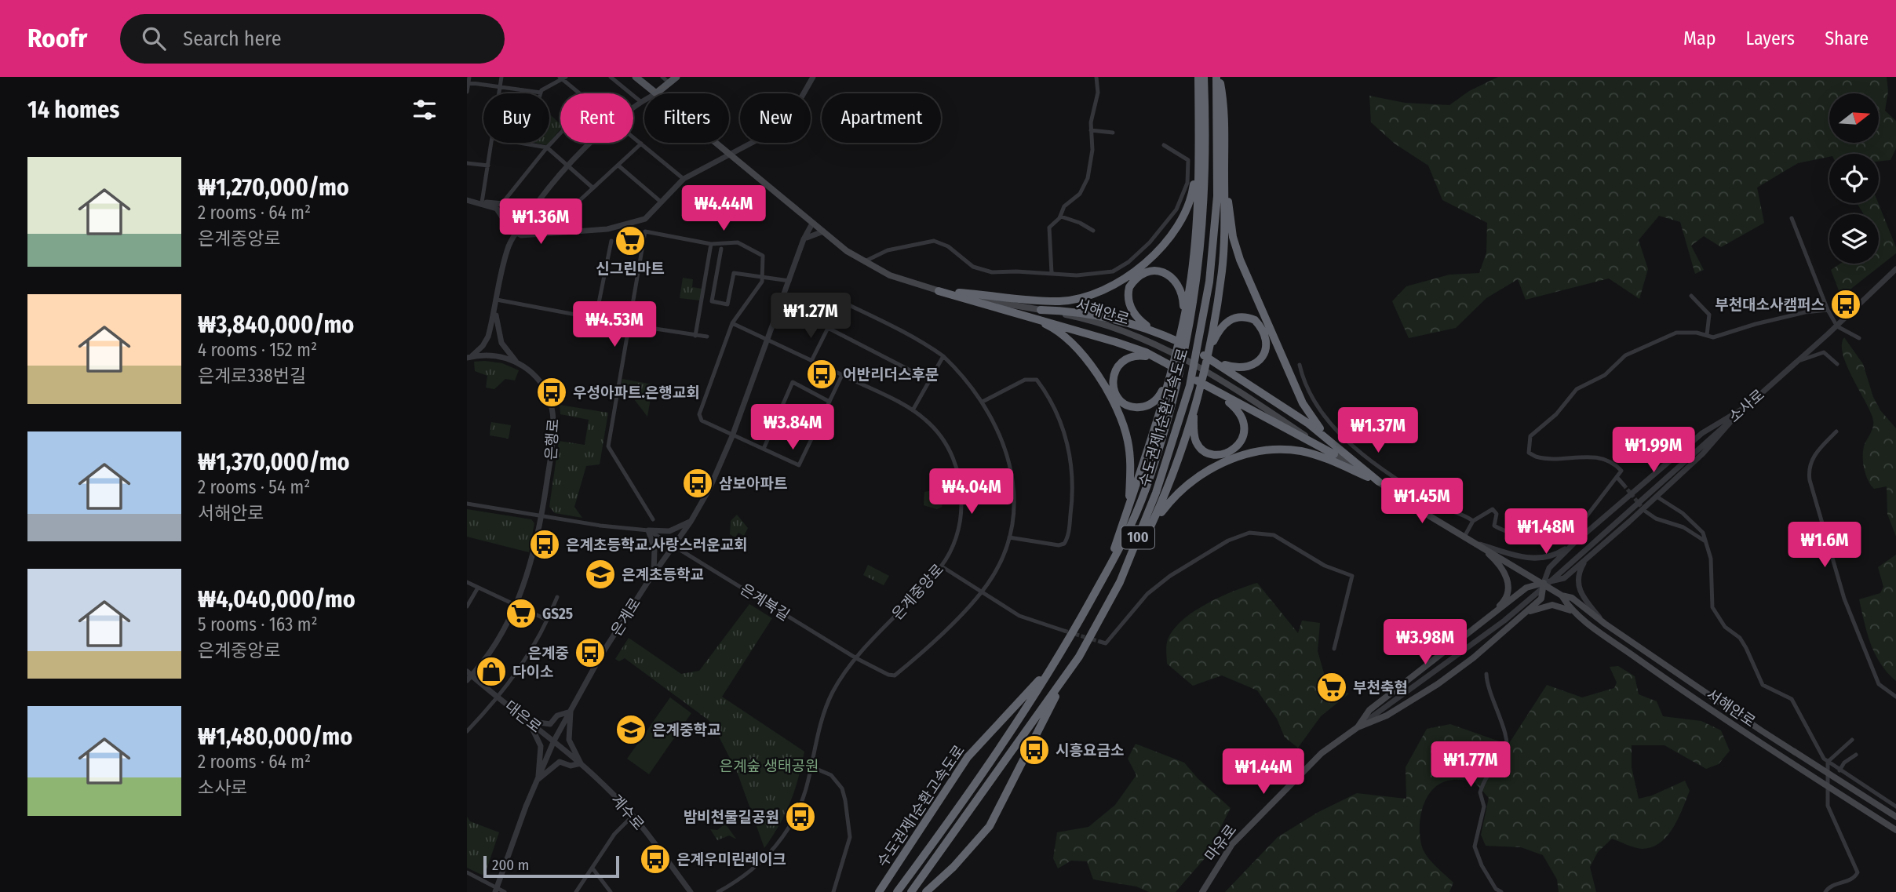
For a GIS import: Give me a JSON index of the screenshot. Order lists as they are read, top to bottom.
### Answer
{
  "streets": {
    "highway": ["수도권제1순환고속도로", "100"],
    "main road": ["서해안로", "마유로"],
    "street": [
      "소사로",
      "은행로",
      "은계중앙로",
      "은계북길",
      "은계로",
      "대은로",
      "계수로"
    ]
  },
  "crossings": [
    ["서해안로", "소사로"],
    ["서해안로", "은계로"],
    ["서해안로", "마유로"],
    ["소사로", "마유로"],
    ["은행로", "대은로"],
    ["은계중앙로", "은계북길"],
    ["은계중앙로", "은계로"],
    ["은계북길", "은계로"],
    ["은계로", "대은로"],
    ["은계로", "계수로"],
    ["대은로", "계수로"]
  ],
  "parks": ["은계숲 생태공원"],
  "places": {
    "supermarket": ["신그린마트", "GS25", "부천축협"],
    "bus stop": [
      "부천대소사캠퍼스",
      "어반리더스후문",
      "우성아파트.은행교회",
      "삼보아파트",
      "은계초등학교.사랑스러운교회",
      "은계중",
      "시흥요금소",
      "밤비천물길공원",
      "은계우미린레이크"
    ],
    "school or university": ["은계초등학교", "은계중학교"],
    "shop": ["다이소"]
  },
  "scale_bar": "200 m",
  "north": "right",
  "page": {
    "header": "Roofr",
    "search": "Search here",
    "nav": ["Map", "Layers", "Share"],
    "heading": "14 homes",
    "chip": [
      "Buy",
      "Rent",
      "Filters",
      "New",
      "Apartment"
    ],
    "list": [
      {
        "name": "₩1,270,000/mo",
        "note": "2 rooms · 64 m² · 은계중앙로"
      },
      {
        "name": "₩3,840,000/mo",
        "note": "4 rooms · 152 m² · 은계로338번길"
      },
      {
        "name": "₩1,370,000/mo",
        "note": "2 rooms · 54 m² · 서해안로"
      },
      {
        "name": "₩4,040,000/mo",
        "note": "5 rooms · 163 m² · 은계중앙로"
      },
      {
        "name": "₩1,480,000/mo",
        "note": "2 rooms · 64 m² · 소사로"
      }
    ],
    "price": [
      "₩4.44M",
      "₩1.36M",
      "₩1.27M",
      "₩4.53M",
      "₩3.84M",
      "₩1.37M",
      "₩1.99M",
      "₩4.04M",
      "₩1.45M",
      "₩1.48M",
      "₩1.6M",
      "₩3.98M",
      "₩1.77M",
      "₩1.44M"
    ],
    "scale": "200 m"
  }
}
